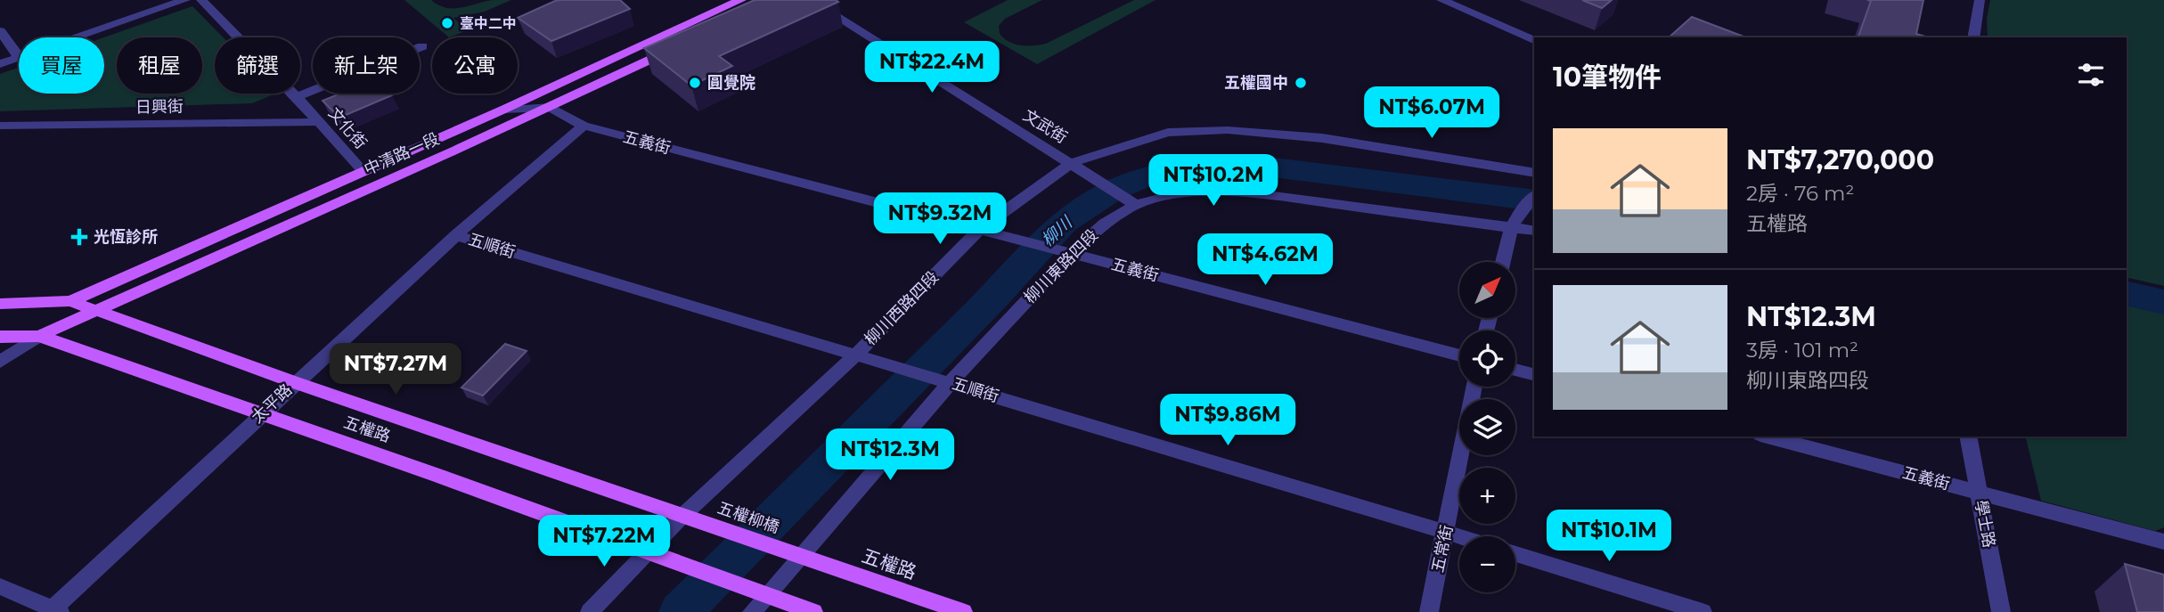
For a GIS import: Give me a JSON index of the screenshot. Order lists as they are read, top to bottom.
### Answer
{
  "streets": {
    "main road": ["中清路一段", "五權路", "五權柳橋"],
    "street": [
      "日興街",
      "文武街",
      "文化街",
      "五義街",
      "五順街",
      "柳川東路四段",
      "柳川西路四段",
      "太平路",
      "學士路",
      "五常街"
    ]
  },
  "crossings": [
    ["日興街", "文化街"],
    ["文武街", "柳川東路四段"],
    ["文武街", "柳川西路四段"],
    ["文化街", "中清路一段"],
    ["五義街", "中清路一段"],
    ["五義街", "柳川東路四段"],
    ["五義街", "柳川西路四段"],
    ["五義街", "太平路"],
    ["五義街", "學士路"],
    ["中清路一段", "五權路"],
    ["五順街", "柳川東路四段"],
    ["五順街", "柳川西路四段"],
    ["五順街", "太平路"],
    ["五順街", "五常街"],
    ["柳川東路四段", "五權路"],
    ["柳川東路四段", "五權柳橋"],
    ["柳川西路四段", "五權路"],
    ["柳川西路四段", "五權柳橋"],
    ["太平路", "五權路"],
    ["五權路", "五權柳橋"]
  ],
  "water": ["柳川"],
  "places": {
    "other": ["臺中二中", "圓覺院", "五權國中"],
    "health": ["光恆診所"]
  },
  "north": "top right",
  "page": {
    "chip": [
      "買屋",
      "租屋",
      "篩選",
      "新上架",
      "公寓"
    ],
    "heading": "10筆物件",
    "price": [
      "NT$22.4M",
      "NT$6.07M",
      "NT$10.2M",
      "NT$9.32M",
      "NT$4.62M",
      "NT$7.27M",
      "NT$9.86M",
      "NT$12.3M",
      "NT$10.1M",
      "NT$7.22M"
    ],
    "list": [
      {
        "name": "NT$7,270,000",
        "note": "2房 · 76 m² · 五權路"
      },
      {
        "name": "NT$12.3M",
        "note": "3房 · 101 m² · 柳川東路四段"
      }
    ],
    "map_buttons": ["+", "−"]
  }
}
